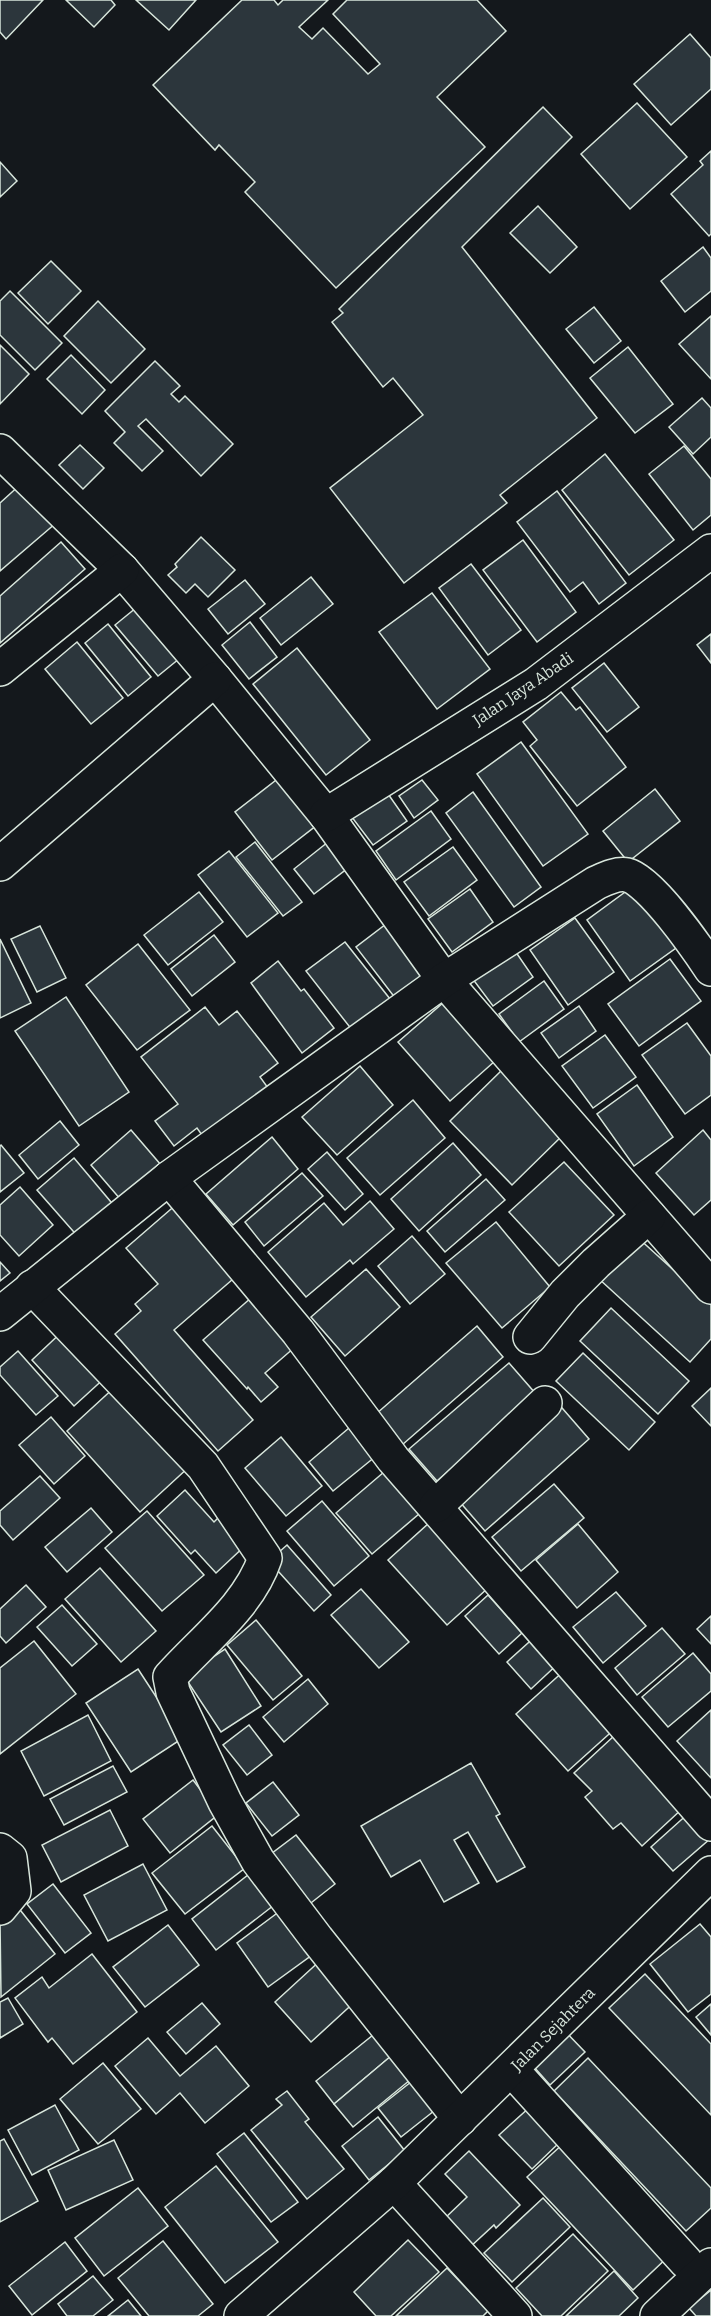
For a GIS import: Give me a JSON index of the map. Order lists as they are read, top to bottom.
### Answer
{
  "streets": {
    "street": ["Jalan Jaya Abadi", "Jalan Sejahtera"]
  }
}
